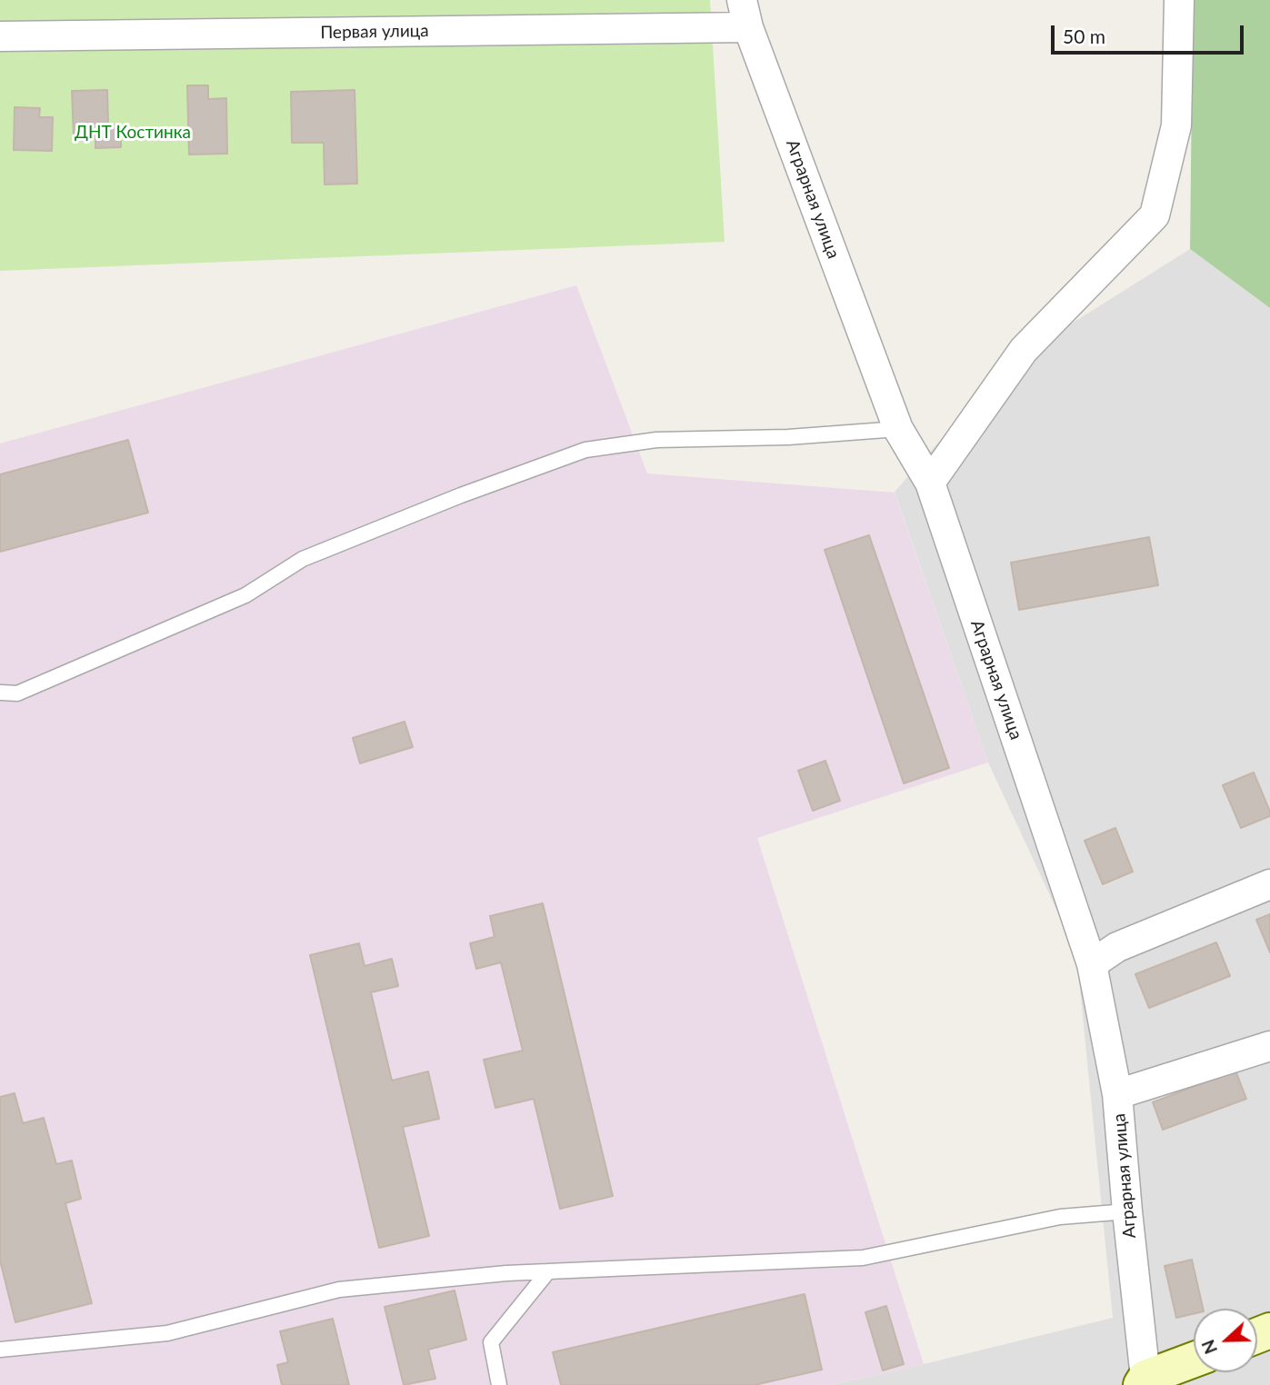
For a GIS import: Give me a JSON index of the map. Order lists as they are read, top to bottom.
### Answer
{
  "streets": {
    "street": ["Первая улица", "Аграрная улица"]
  },
  "crossings": [
    ["Первая улица", "Аграрная улица"]
  ],
  "parks": ["ДНТ Костинка"],
  "scale_bar": "50 m",
  "north": "left"
}
